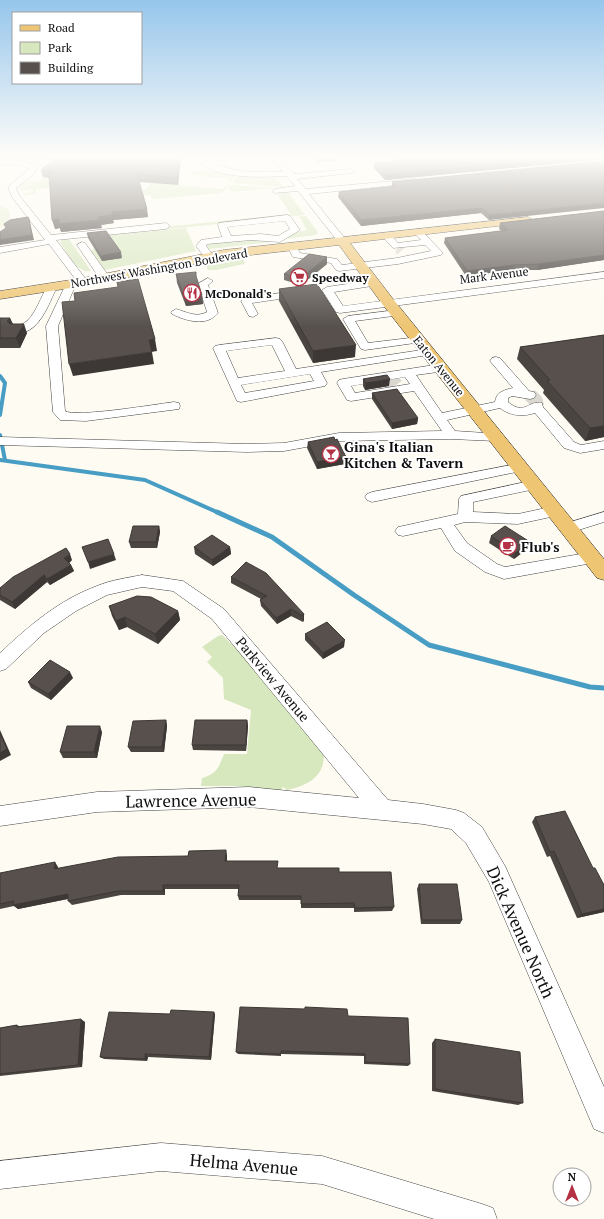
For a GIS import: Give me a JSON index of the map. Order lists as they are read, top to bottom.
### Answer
{
  "streets": {
    "main road": ["Northwest Washington Boulevard", "Eaton Avenue"],
    "street": [
      "Mark Avenue",
      "Parkview Avenue",
      "Lawrence Avenue",
      "Dick Avenue North",
      "Helma Avenue"
    ]
  },
  "crossings": [
    ["Northwest Washington Boulevard", "Eaton Avenue"],
    ["Mark Avenue", "Eaton Avenue"],
    ["Parkview Avenue", "Lawrence Avenue"],
    ["Parkview Avenue", "Dick Avenue North"],
    ["Lawrence Avenue", "Dick Avenue North"]
  ],
  "places": {
    "supermarket": ["Speedway"],
    "restaurant": ["McDonald's"],
    "bar": ["Gina's Italian Kitchen & Tavern"],
    "cafe": ["Flub's"]
  },
  "legend": ["Road", "Park", "Building"],
  "north": "top"
}
